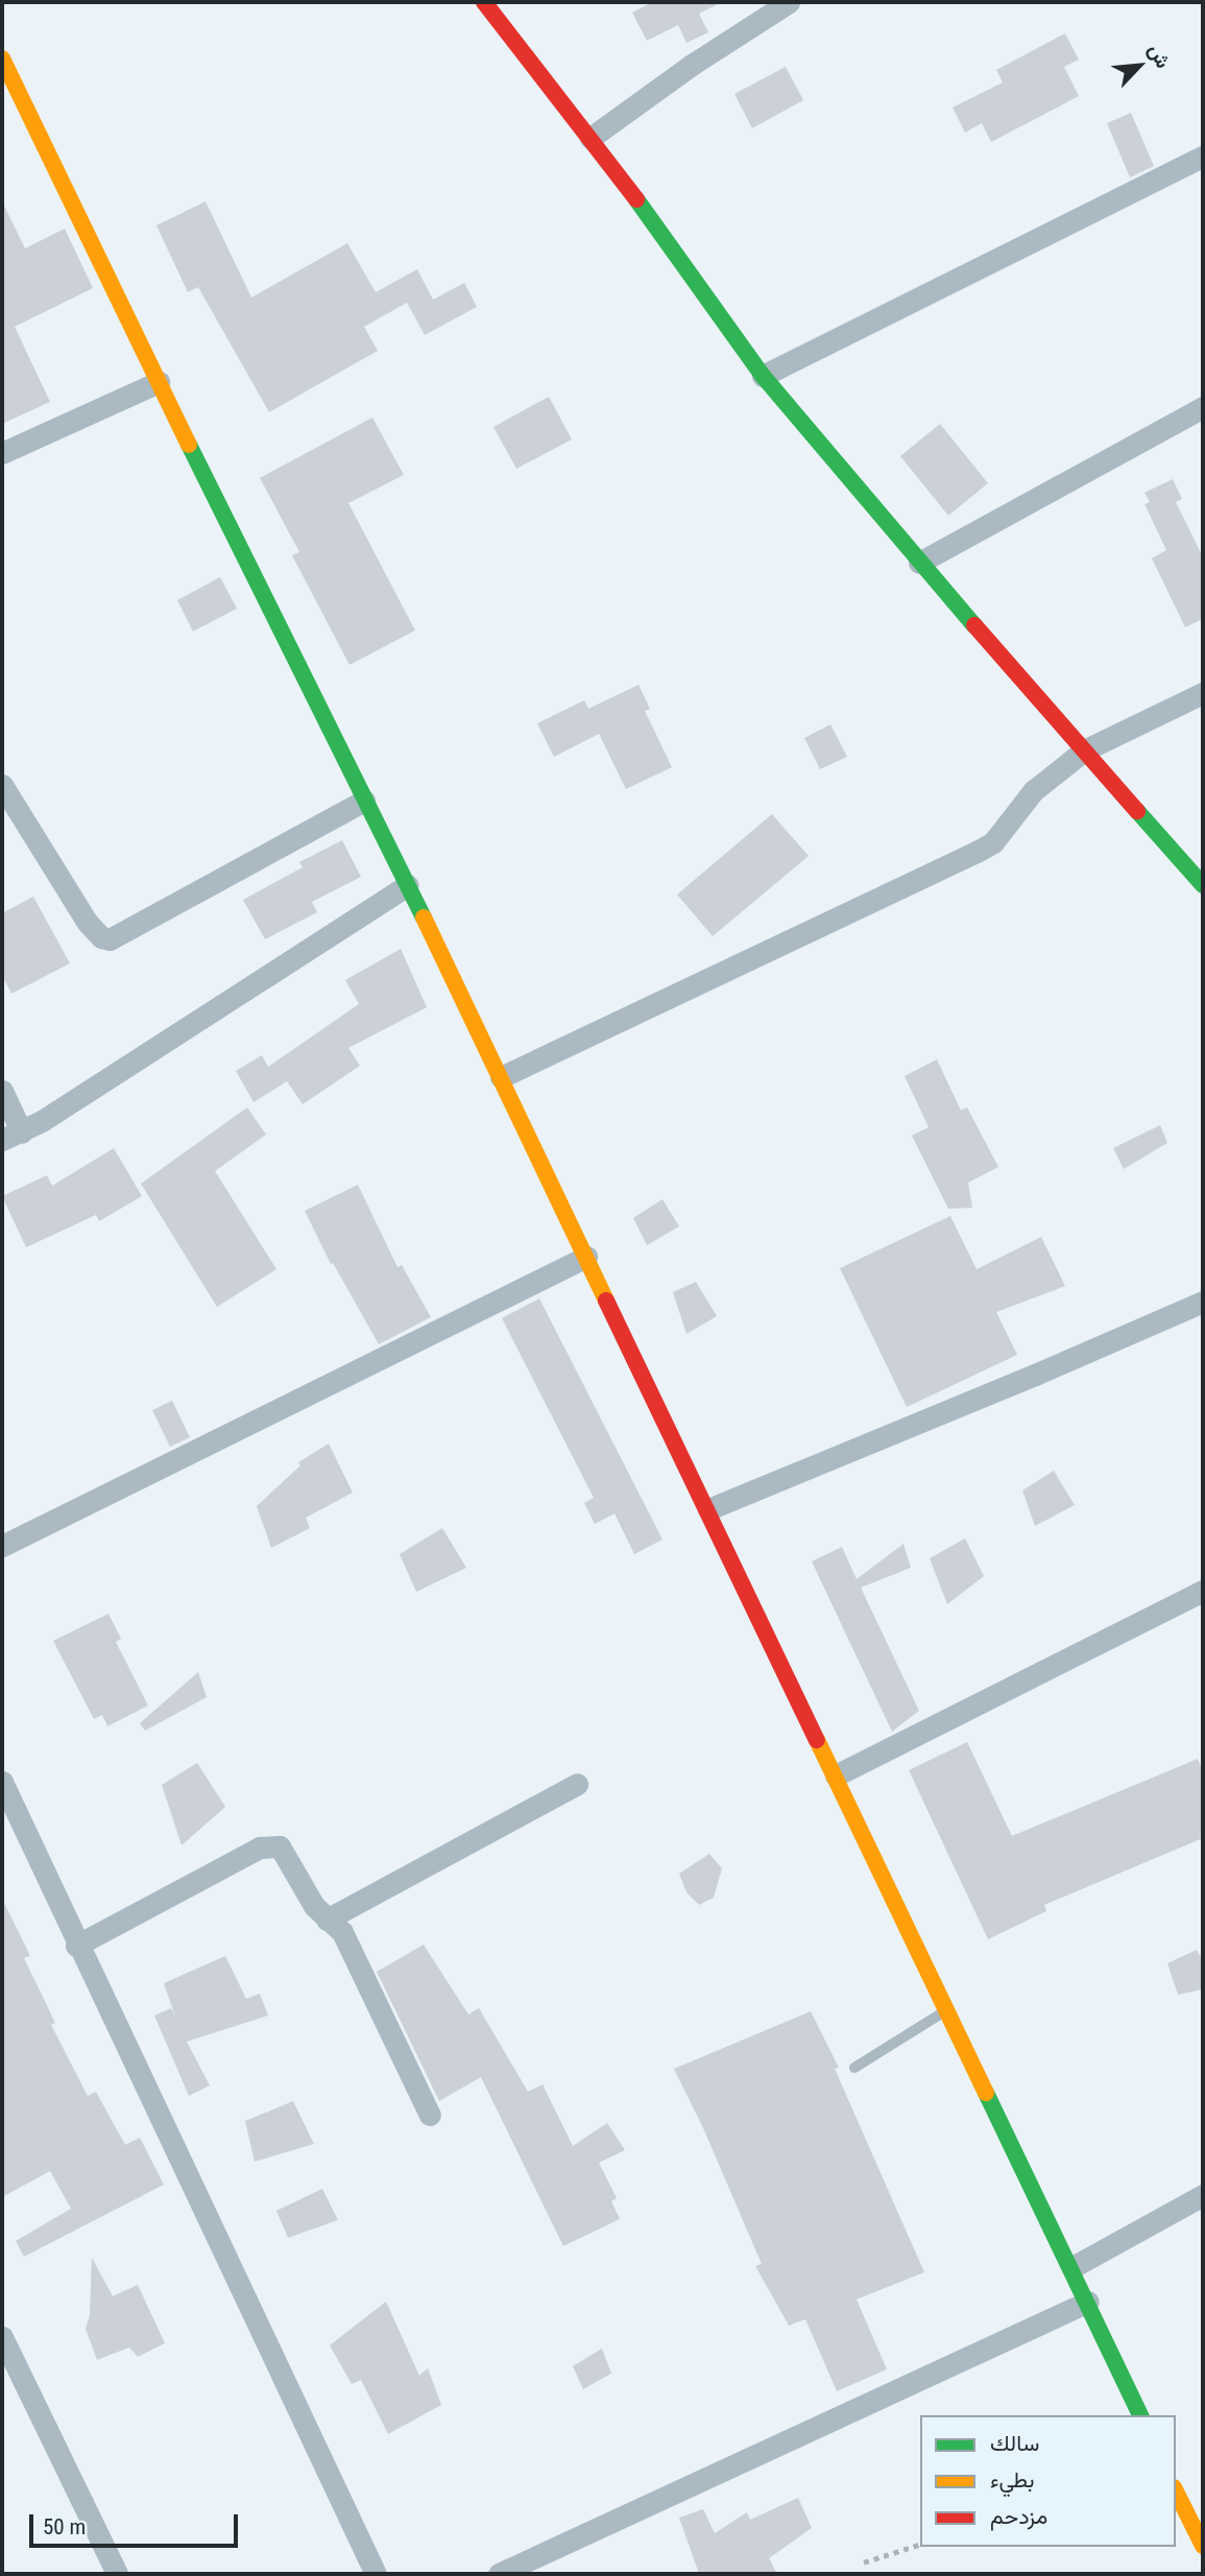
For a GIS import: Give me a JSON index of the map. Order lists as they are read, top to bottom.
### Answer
{
  "legend": ["سالك", "بطيء", "مزدحم"],
  "scale_bar": "50 m",
  "north": "top right"
}
